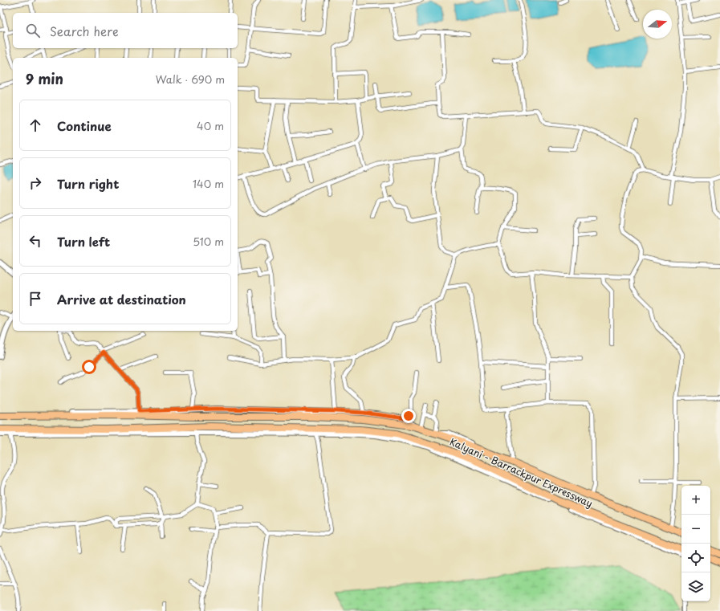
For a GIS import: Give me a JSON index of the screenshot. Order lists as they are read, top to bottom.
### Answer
{
  "streets": {
    "highway": ["Kalyani - Barrackpur Expressway"]
  },
  "north": "right",
  "page": {
    "search": "Search here",
    "heading": ["9 min", "Walk · 690 m"],
    "list": [
      ["Continue", "40 m"],
      ["Turn right", "140 m"],
      ["Turn left", "510 m"],
      "Arrive at destination"
    ],
    "map_buttons": ["+", "−"]
  }
}
